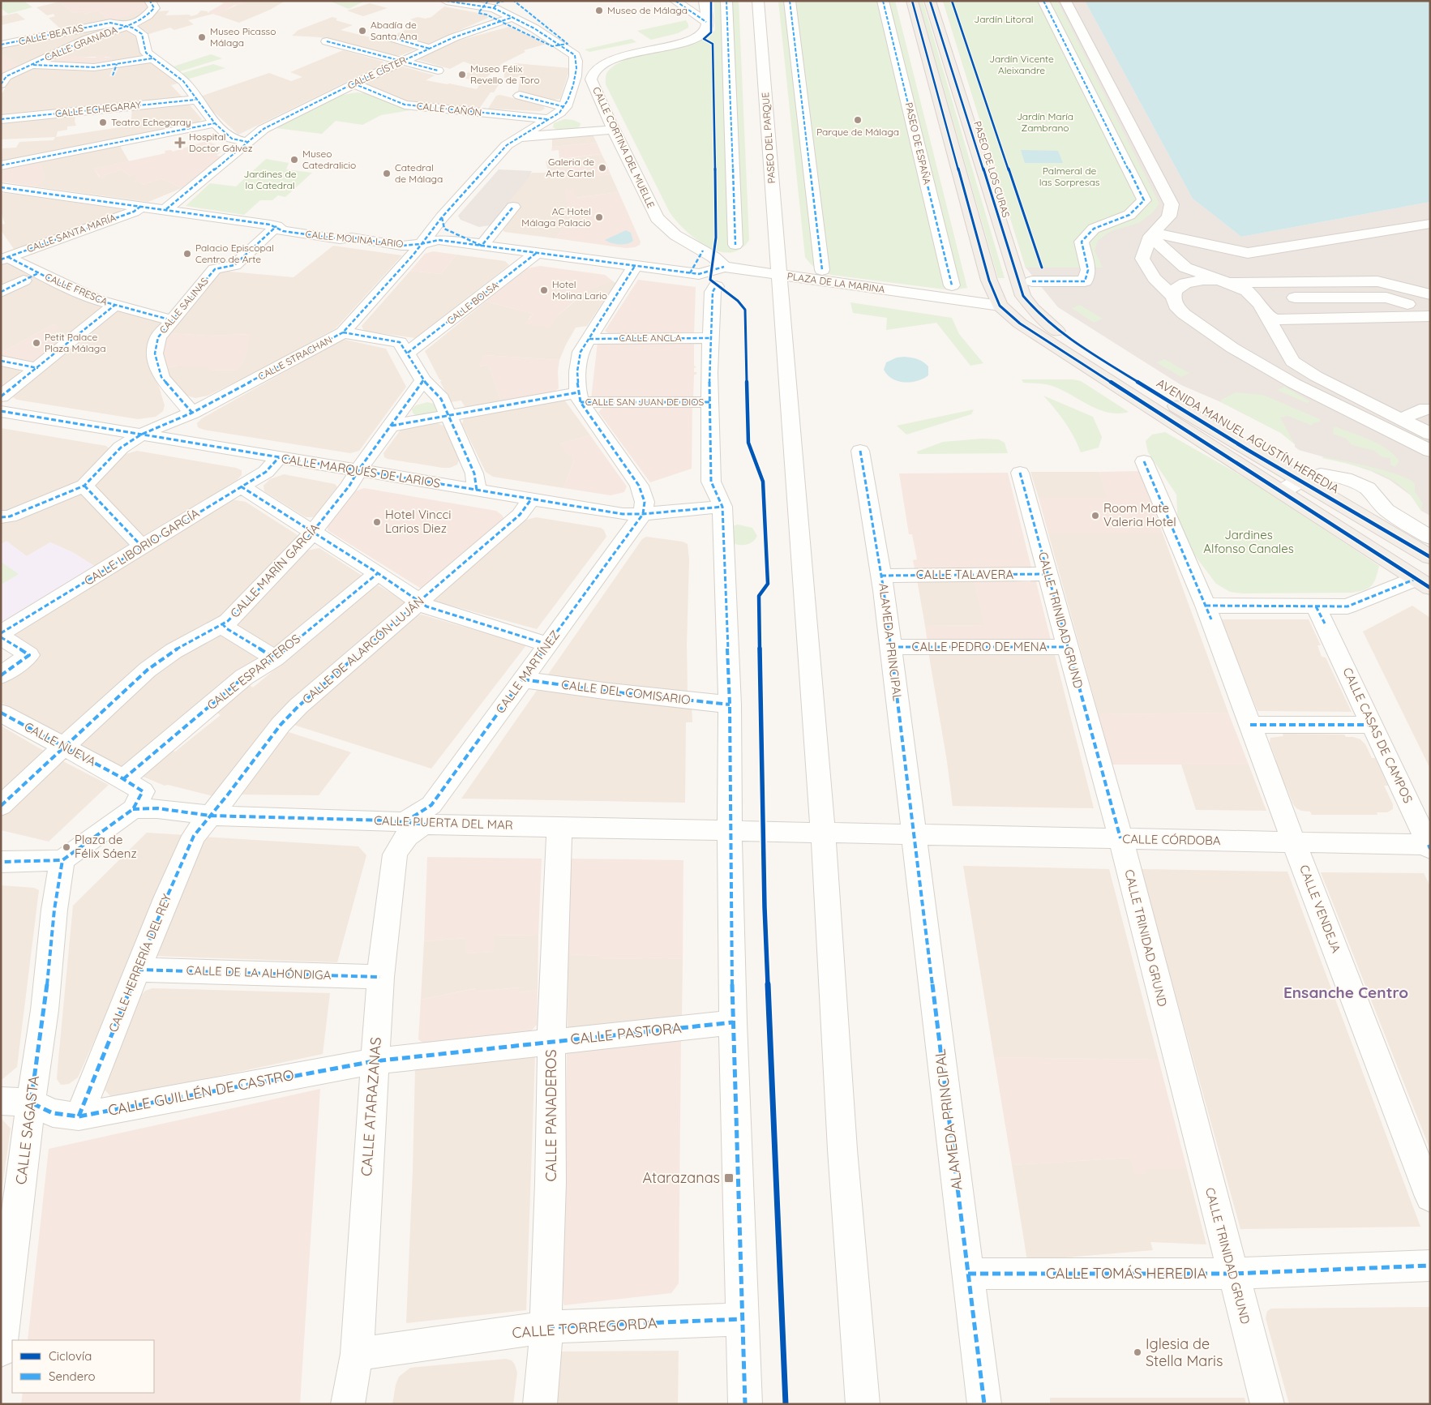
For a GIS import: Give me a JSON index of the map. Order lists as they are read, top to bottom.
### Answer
{
  "streets": {
    "main road": ["PASEO DE LOS CURAS", "AVENIDA MANUEL AGUSTÍN HEREDIA"],
    "street": [
      "CALLE BEATAS",
      "CALLE GRANADA",
      "CALLE CÍSTER",
      "CALLE ECHEGARAY",
      "CALLE CAÑÓN",
      "PASEO DEL PARQUE",
      "PASEO DE ESPAÑA",
      "CALLE CORTINA DEL MUELLE",
      "CALLE SANTA MARÍA",
      "CALLE MOLINA LARIO",
      "PLAZA DE LA MARINA",
      "CALLE FRESCA",
      "CALLE BOLSA",
      "CALLE SALINAS",
      "CALLE ANCLA",
      "CALLE STRACHAN",
      "CALLE SAN JUAN DE DIOS",
      "CALLE MARQUÉS DE LARIOS",
      "CALLE LIBORIO GARCÍA",
      "CALLE MARÍN GARCÍA",
      "CALLE TALAVERA",
      "CALLE TRINIDAD GRUND",
      "ALAMEDA PRINCIPAL",
      "CALLE PEDRO DE MENA",
      "CALLE DE ALARCÓN LUJÁN",
      "CALLE ESPARTEROS",
      "CALLE MARTÍNEZ",
      "CALLE DEL COMISARIO",
      "CALLE CASAS DE CAMPOS",
      "CALLE NUEVA",
      "CALLE PUERTA DEL MAR",
      "CALLE CÓRDOBA",
      "CALLE VENDEJA",
      "CALLE HERRERÍA DEL REY",
      "CALLE DE LA ALHÓNDIGA",
      "CALLE PASTORA",
      "CALLE GUILLÉN DE CASTRO",
      "CALLE ATARAZANAS",
      "CALLE PANADEROS",
      "CALLE SAGASTA",
      "CALLE TOMÁS HEREDIA",
      "CALLE TORREGORDA"
    ]
  },
  "crossings": [
    ["CALLE BEATAS", "CALLE GRANADA"],
    ["CALLE CÍSTER", "CALLE CAÑÓN"],
    ["CALLE CAÑÓN", "CALLE STRACHAN"],
    ["PASEO DEL PARQUE", "CALLE MOLINA LARIO"],
    ["PASEO DEL PARQUE", "PLAZA DE LA MARINA"],
    ["CALLE CORTINA DEL MUELLE", "CALLE MOLINA LARIO"],
    ["PASEO DE LOS CURAS", "AVENIDA MANUEL AGUSTÍN HEREDIA"],
    ["CALLE SANTA MARÍA", "CALLE MOLINA LARIO"],
    ["CALLE SANTA MARÍA", "CALLE FRESCA"],
    ["CALLE MOLINA LARIO", "PLAZA DE LA MARINA"],
    ["CALLE MOLINA LARIO", "CALLE BOLSA"],
    ["CALLE MOLINA LARIO", "CALLE SALINAS"],
    ["CALLE MOLINA LARIO", "CALLE STRACHAN"],
    ["PLAZA DE LA MARINA", "AVENIDA MANUEL AGUSTÍN HEREDIA"],
    ["CALLE FRESCA", "CALLE SALINAS"],
    ["CALLE SALINAS", "CALLE STRACHAN"],
    ["CALLE STRACHAN", "CALLE MARQUÉS DE LARIOS"],
    ["CALLE MARQUÉS DE LARIOS", "CALLE LIBORIO GARCÍA"],
    ["CALLE MARQUÉS DE LARIOS", "CALLE MARÍN GARCÍA"],
    ["CALLE MARQUÉS DE LARIOS", "CALLE DE ALARCÓN LUJÁN"],
    ["CALLE MARQUÉS DE LARIOS", "CALLE MARTÍNEZ"],
    ["CALLE MARÍN GARCÍA", "CALLE NUEVA"],
    ["CALLE TALAVERA", "CALLE TRINIDAD GRUND"],
    ["CALLE TALAVERA", "ALAMEDA PRINCIPAL"],
    ["CALLE TRINIDAD GRUND", "CALLE PEDRO DE MENA"],
    ["CALLE TRINIDAD GRUND", "CALLE CÓRDOBA"],
    ["CALLE TRINIDAD GRUND", "CALLE TOMÁS HEREDIA"],
    ["ALAMEDA PRINCIPAL", "CALLE PEDRO DE MENA"],
    ["ALAMEDA PRINCIPAL", "CALLE CÓRDOBA"],
    ["ALAMEDA PRINCIPAL", "CALLE TOMÁS HEREDIA"],
    ["CALLE DE ALARCÓN LUJÁN", "CALLE PUERTA DEL MAR"],
    ["CALLE DE ALARCÓN LUJÁN", "CALLE HERRERÍA DEL REY"],
    ["CALLE ESPARTEROS", "CALLE NUEVA"],
    ["CALLE MARTÍNEZ", "CALLE DEL COMISARIO"],
    ["CALLE MARTÍNEZ", "CALLE PUERTA DEL MAR"],
    ["CALLE MARTÍNEZ", "CALLE ATARAZANAS"],
    ["CALLE CASAS DE CAMPOS", "CALLE CÓRDOBA"],
    ["CALLE NUEVA", "CALLE PUERTA DEL MAR"],
    ["CALLE PUERTA DEL MAR", "CALLE HERRERÍA DEL REY"],
    ["CALLE PUERTA DEL MAR", "CALLE ATARAZANAS"],
    ["CALLE PUERTA DEL MAR", "CALLE PANADEROS"],
    ["CALLE CÓRDOBA", "CALLE VENDEJA"],
    ["CALLE HERRERÍA DEL REY", "CALLE DE LA ALHÓNDIGA"],
    ["CALLE HERRERÍA DEL REY", "CALLE GUILLÉN DE CASTRO"],
    ["CALLE DE LA ALHÓNDIGA", "CALLE ATARAZANAS"],
    ["CALLE PASTORA", "CALLE GUILLÉN DE CASTRO"],
    ["CALLE PASTORA", "CALLE ATARAZANAS"],
    ["CALLE PASTORA", "CALLE PANADEROS"],
    ["CALLE GUILLÉN DE CASTRO", "CALLE ATARAZANAS"],
    ["CALLE GUILLÉN DE CASTRO", "CALLE SAGASTA"],
    ["CALLE ATARAZANAS", "CALLE TORREGORDA"],
    ["CALLE PANADEROS", "CALLE TORREGORDA"]
  ],
  "districts": ["Ensanche Centro"],
  "parks": [
    "Jardín Litoral",
    "Jardín Vicente Aleixandre",
    "Jardín María Zambrano",
    "Palmeral de las Sorpresas",
    "Jardines de la Catedral",
    "Jardines Alfonso Canales"
  ],
  "places": {
    "other": [
      "Museo de Málaga",
      "Abadía de Santa Ana",
      "Museo Picasso Málaga",
      "Museo Félix Revello de Toro",
      "Parque de Málaga",
      "Teatro Echegaray",
      "Museo Catedralicio",
      "Galeria de Arte Cartel",
      "Catedral de Málaga",
      "AC Hotel Málaga Palacio",
      "Palacio Episcopal Centro de Arte",
      "Hotel Molina Lario",
      "Petit Palace Plaza Málaga",
      "Room Mate Valeria Hotel",
      "Hotel Vincci Larios Diez",
      "Plaza de Félix Sáenz",
      "Iglesia de Stella Maris"
    ],
    "health": ["Hospital Doctor Gálvez"],
    "transit": ["Atarazanas"]
  },
  "legend": ["Ciclovía", "Sendero"]
}
